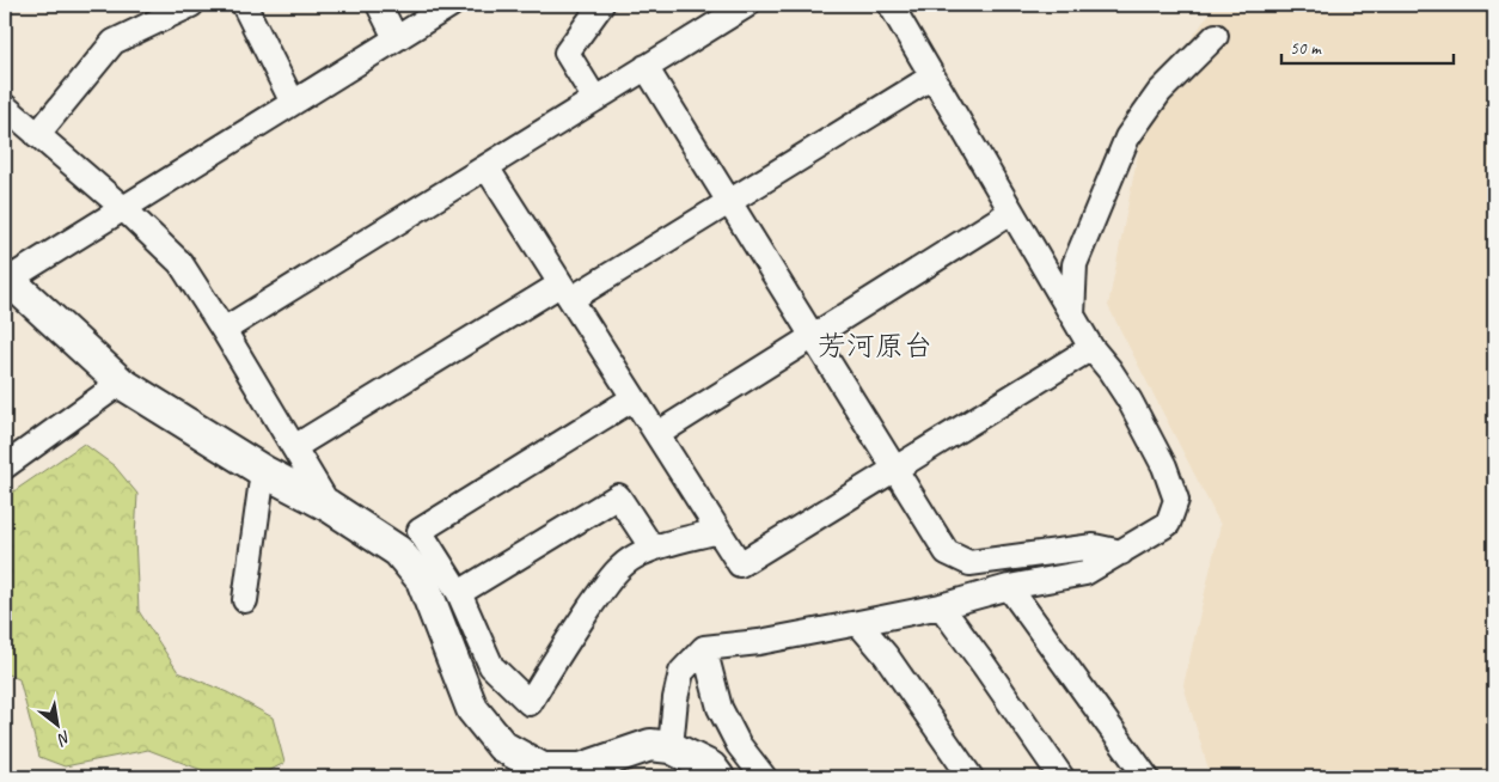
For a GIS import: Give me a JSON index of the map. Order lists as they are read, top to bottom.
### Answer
{
  "districts": ["芳河原台"],
  "scale_bar": "50 m",
  "north": "bottom right"
}
